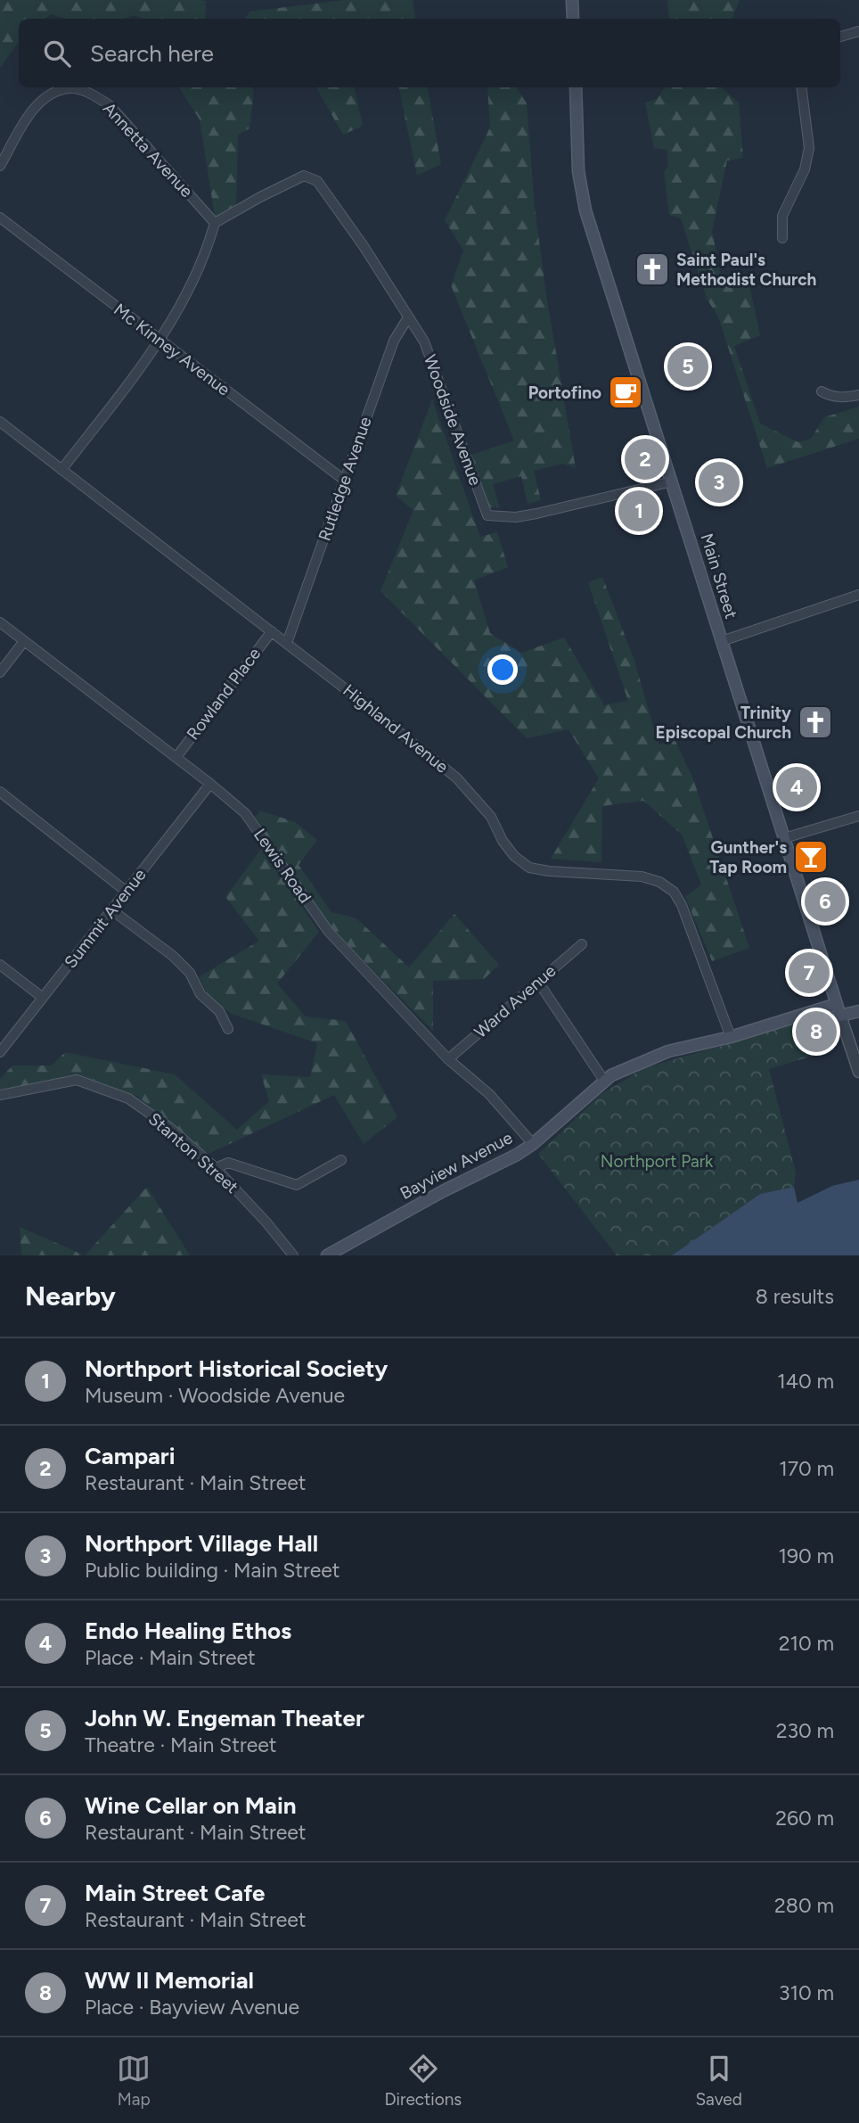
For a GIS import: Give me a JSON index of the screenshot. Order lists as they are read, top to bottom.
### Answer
{
  "streets": {
    "main road": ["Main Street", "Bayview Avenue"],
    "street": [
      "Annetta Avenue",
      "Mc Kinney Avenue",
      "Woodside Avenue",
      "Rutledge Avenue",
      "Rowland Place",
      "Highland Avenue",
      "Lewis Road",
      "Summit Avenue",
      "Ward Avenue",
      "Stanton Street"
    ]
  },
  "crossings": [
    ["Annetta Avenue", "Woodside Avenue"],
    ["Mc Kinney Avenue", "Rutledge Avenue"],
    ["Woodside Avenue", "Rutledge Avenue"],
    ["Woodside Avenue", "Main Street"],
    ["Rutledge Avenue", "Highland Avenue"],
    ["Main Street", "Bayview Avenue"],
    ["Rowland Place", "Highland Avenue"],
    ["Rowland Place", "Lewis Road"],
    ["Highland Avenue", "Bayview Avenue"],
    ["Lewis Road", "Summit Avenue"],
    ["Lewis Road", "Ward Avenue"],
    ["Lewis Road", "Bayview Avenue"]
  ],
  "parks": ["Northport Park"],
  "places": {
    "church": ["Saint Paul's Methodist Church", "Trinity Episcopal Church"],
    "cafe": ["Portofino"],
    "bar": ["Gunther's Tap Room"]
  },
  "page": {
    "search": "Search here",
    "pins": [
      "5",
      "2",
      "3",
      "1",
      "4",
      "6",
      "7",
      "8"
    ],
    "heading": ["Nearby", "8 results"],
    "list": [
      {
        "mark": "1",
        "name": "Northport Historical Society",
        "note": "Museum · Woodside Avenue",
        "value": "140 m"
      },
      {
        "mark": "2",
        "name": "Campari",
        "note": "Restaurant · Main Street",
        "value": "170 m"
      },
      {
        "mark": "3",
        "name": "Northport Village Hall",
        "note": "Public building · Main Street",
        "value": "190 m"
      },
      {
        "mark": "4",
        "name": "Endo Healing Ethos",
        "note": "Place · Main Street",
        "value": "210 m"
      },
      {
        "mark": "5",
        "name": "John W. Engeman Theater",
        "note": "Theatre · Main Street",
        "value": "230 m"
      },
      {
        "mark": "6",
        "name": "Wine Cellar on Main",
        "note": "Restaurant · Main Street",
        "value": "260 m"
      },
      {
        "mark": "7",
        "name": "Main Street Cafe",
        "note": "Restaurant · Main Street",
        "value": "280 m"
      },
      {
        "mark": "8",
        "name": "WW II Memorial",
        "note": "Place · Bayview Avenue",
        "value": "310 m"
      }
    ],
    "nav": ["Map", "Directions", "Saved"]
  }
}
